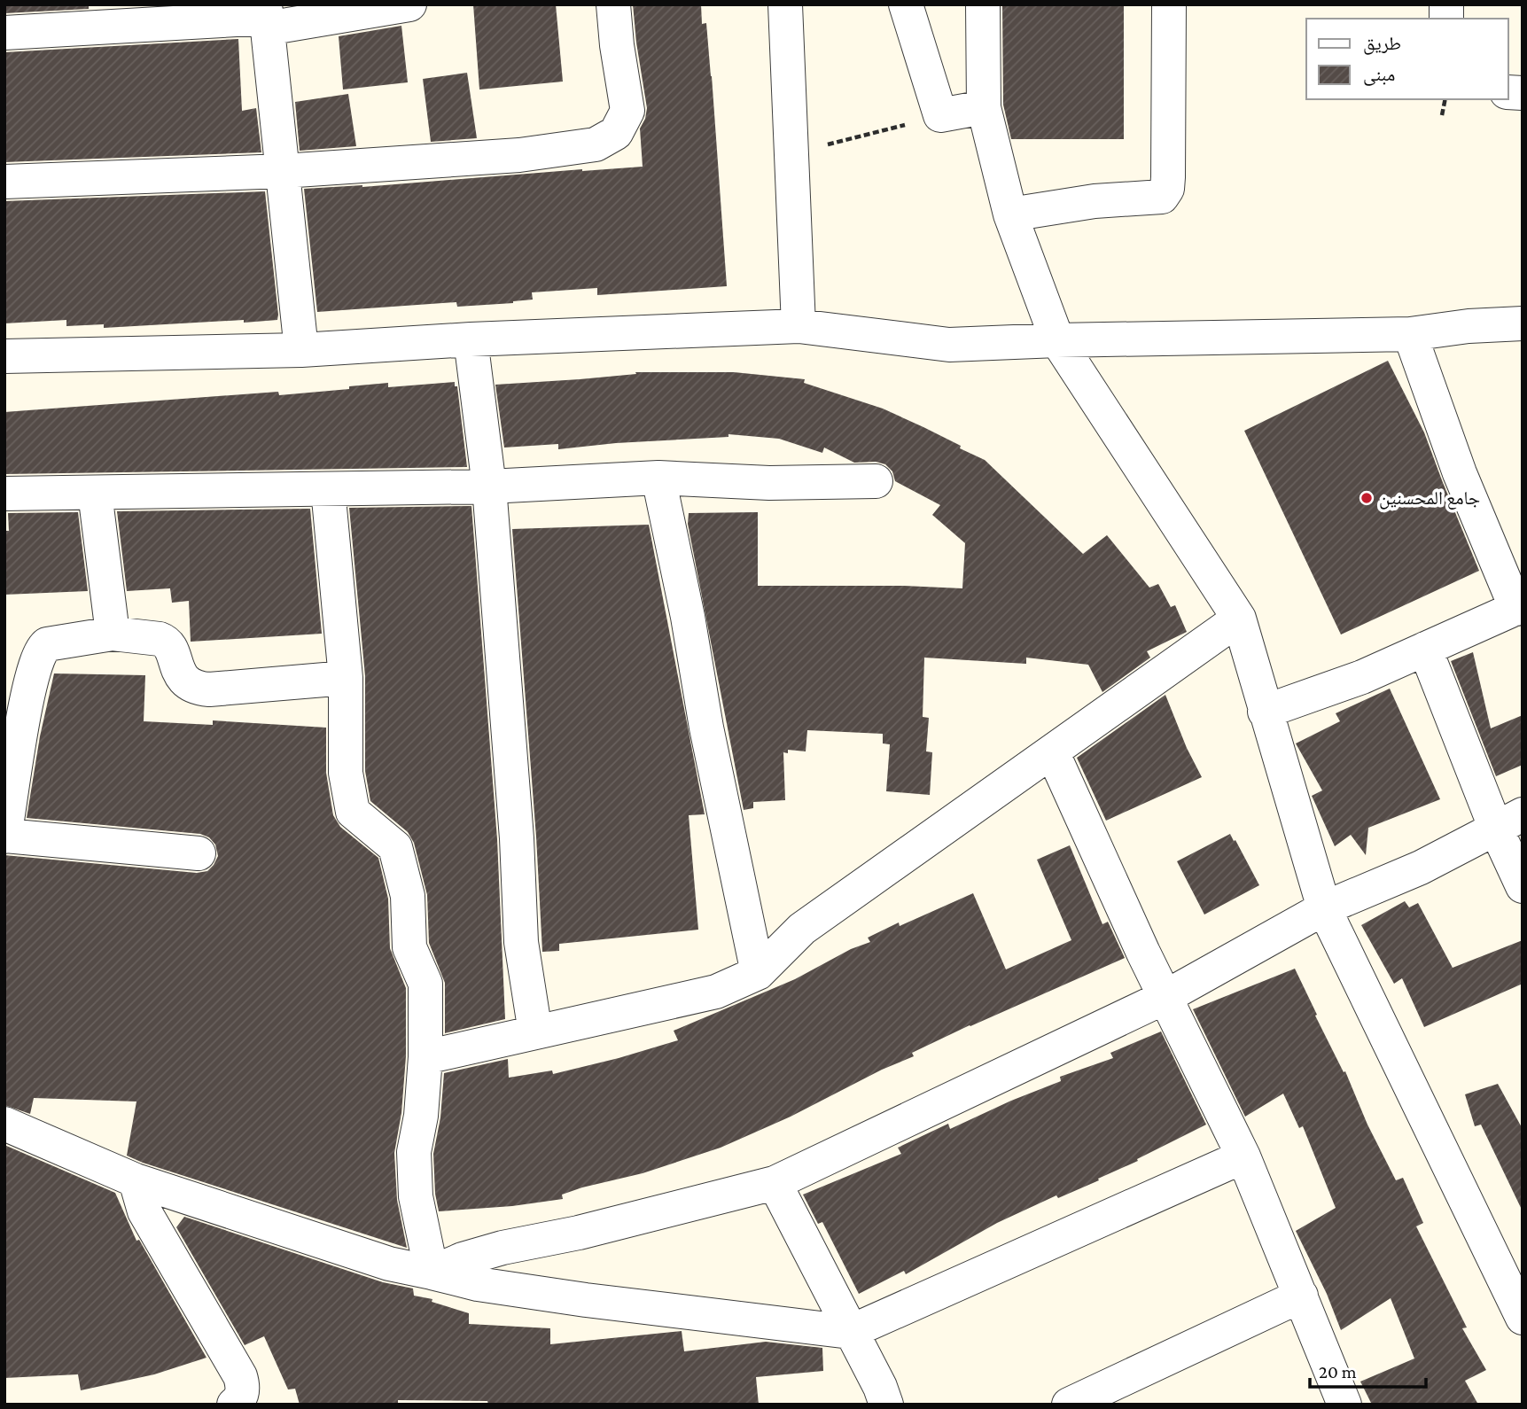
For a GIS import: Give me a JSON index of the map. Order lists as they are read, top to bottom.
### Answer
{
  "places": ["جامع المحسنين"],
  "legend": ["طريق", "مبنى"],
  "scale_bar": "20 m"
}
